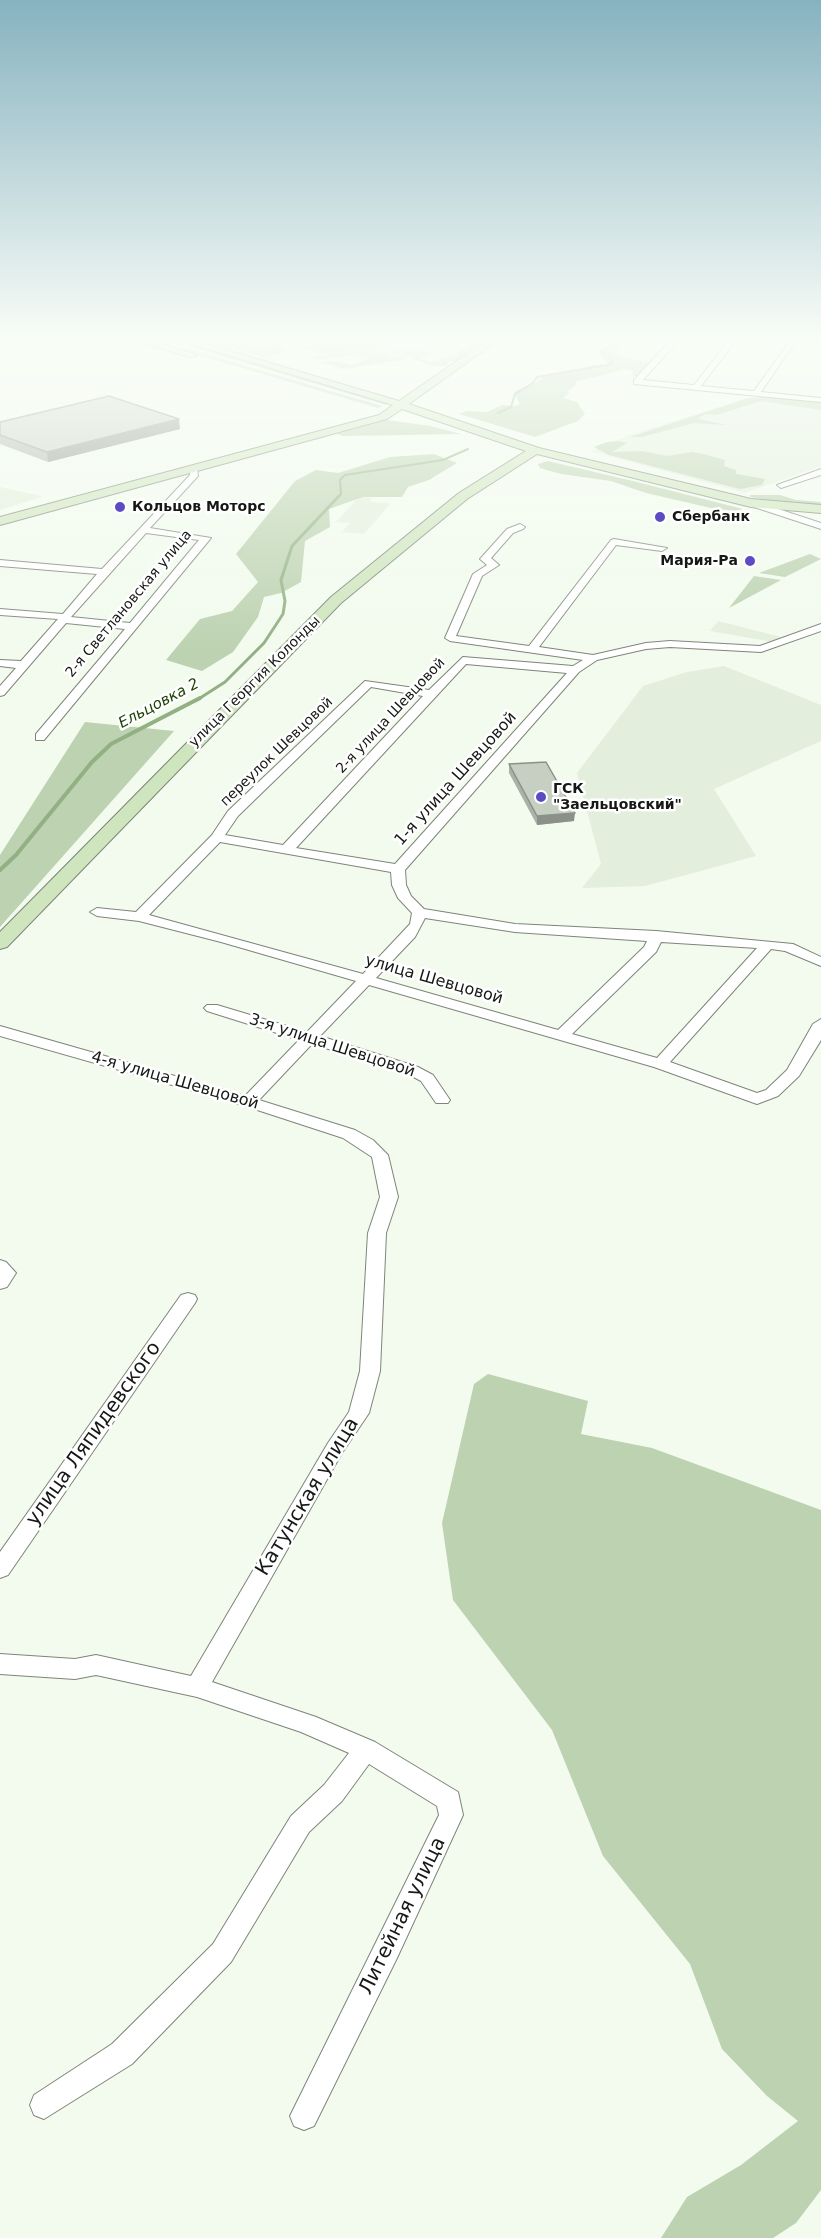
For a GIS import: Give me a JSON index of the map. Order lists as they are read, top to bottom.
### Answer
{
  "streets": {
    "main road": ["улица Георгия Колонды"],
    "street": [
      "2-я Светлановская улица",
      "2-я улица Шевцовой",
      "переулок Шевцовой",
      "1-я улица Шевцовой",
      "улица Шевцовой",
      "3-я улица Шевцовой",
      "4-я улица Шевцовой",
      "улица Ляпидевского",
      "Катунская улица",
      "Литейная улица"
    ]
  },
  "crossings": [
    ["2-я улица Шевцовой", "переулок Шевцовой"],
    ["2-я улица Шевцовой", "1-я улица Шевцовой"],
    ["переулок Шевцовой", "улица Шевцовой"],
    ["4-я улица Шевцовой", "Катунская улица"],
    ["Катунская улица", "Литейная улица"]
  ],
  "water": ["Ельцовка 2"],
  "places": [
    "Кольцов Моторс",
    "Сбербанк",
    "Мария-Ра",
    "ГСК \"Заельцовский\""
  ]
}
